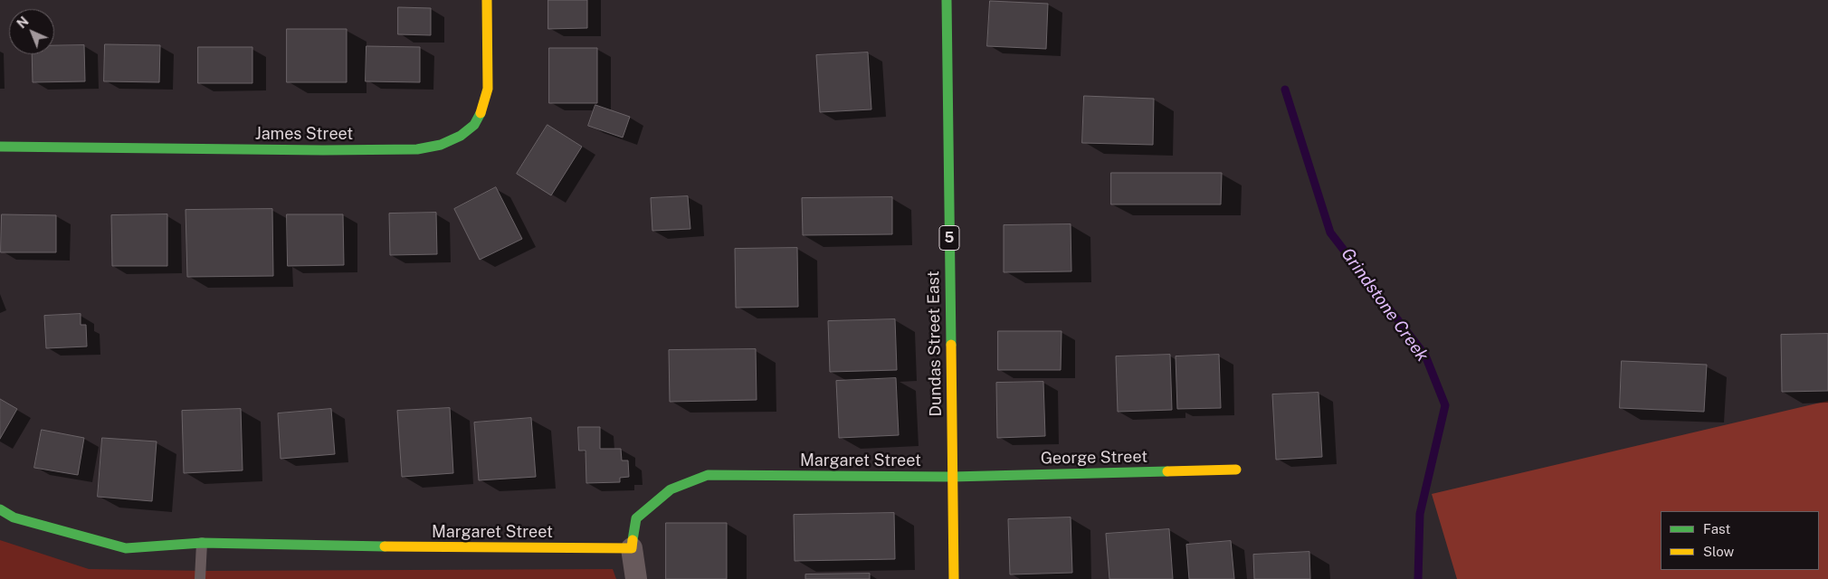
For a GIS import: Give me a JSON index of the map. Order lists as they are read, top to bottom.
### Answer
{
  "streets": {
    "street": [
      "James Street",
      "5",
      "Dundas Street East",
      "George Street",
      "Margaret Street"
    ]
  },
  "crossings": [
    ["Dundas Street East", "George Street"],
    ["Dundas Street East", "Margaret Street"],
    ["George Street", "Margaret Street"]
  ],
  "water": ["Grindstone Creek"],
  "legend": ["Fast", "Slow"],
  "north": "top left"
}
